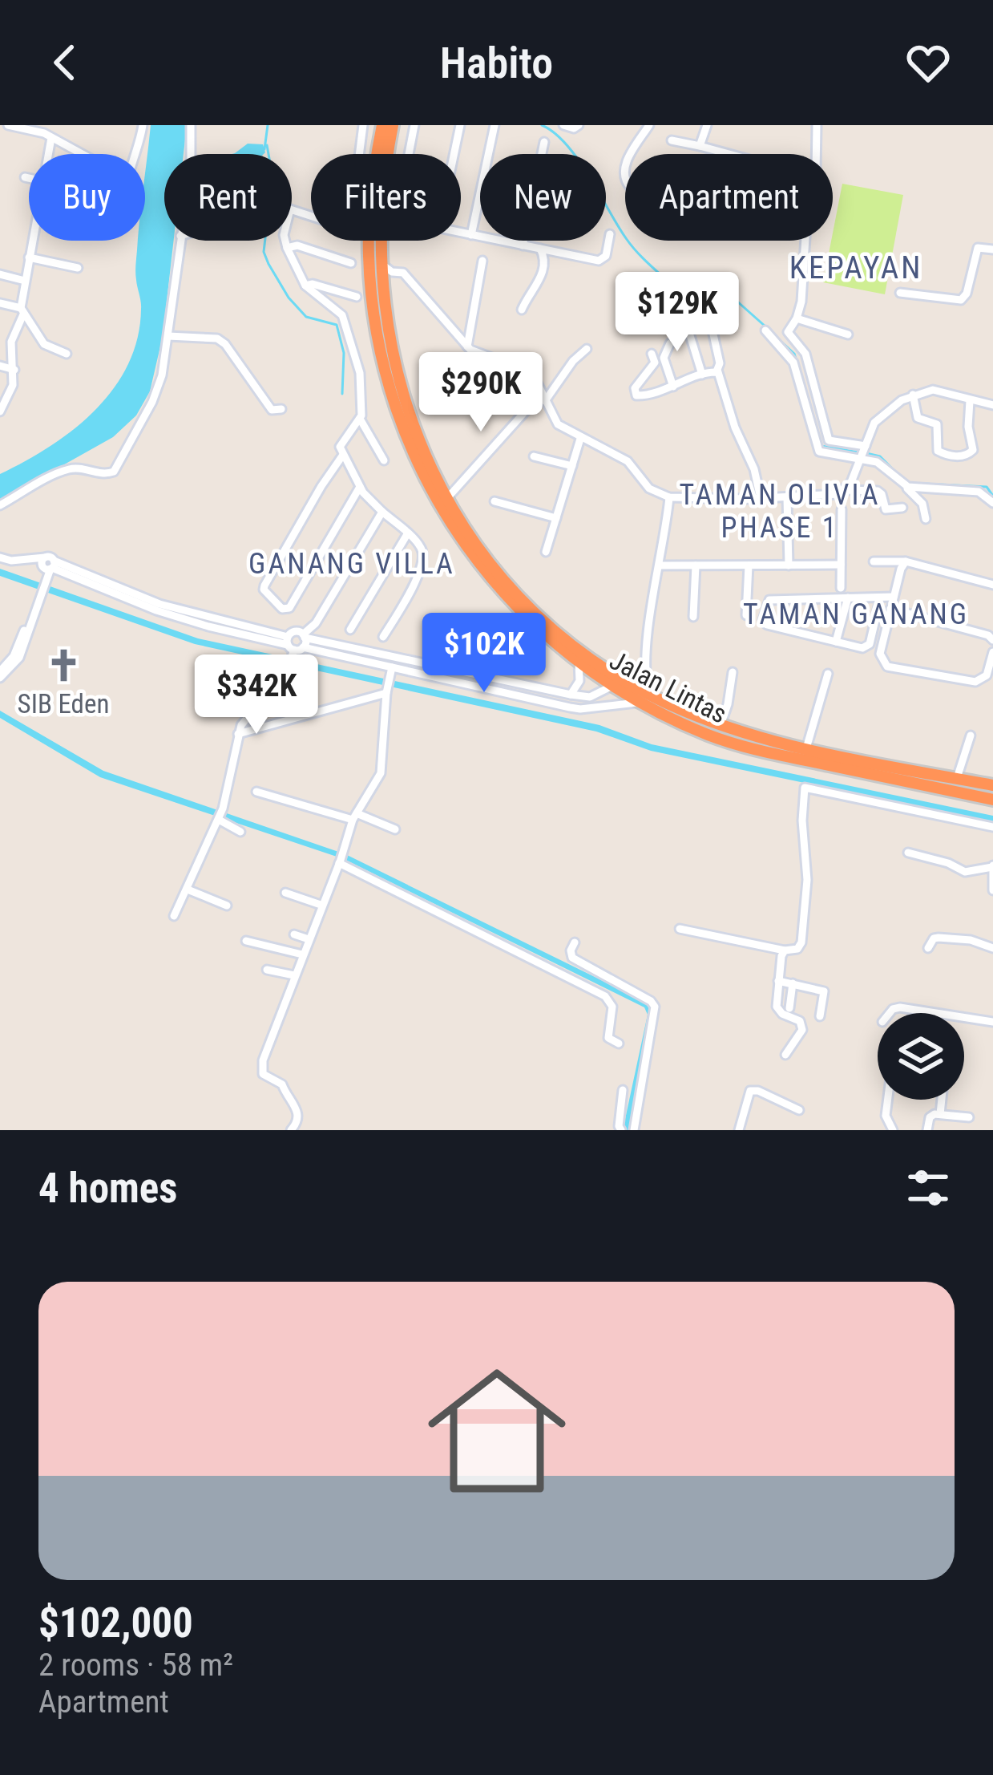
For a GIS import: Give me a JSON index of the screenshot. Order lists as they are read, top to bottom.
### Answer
{
  "streets": {
    "highway": ["Jalan Lintas"]
  },
  "districts": [
    "KEPAYAN",
    "TAMAN OLIVIA PHASE 1",
    "GANANG VILLA",
    "TAMAN GANANG"
  ],
  "places": {
    "church": ["SIB Eden"]
  },
  "page": {
    "header": "Habito",
    "chip": [
      "Buy",
      "Rent",
      "Filters",
      "New",
      "Apartment"
    ],
    "price": [
      "$129K",
      "$290K",
      "$102K",
      "$342K"
    ],
    "heading": "4 homes",
    "list": [
      {
        "name": "$102,000",
        "note": "2 rooms · 58 m² · Apartment"
      }
    ]
  }
}
